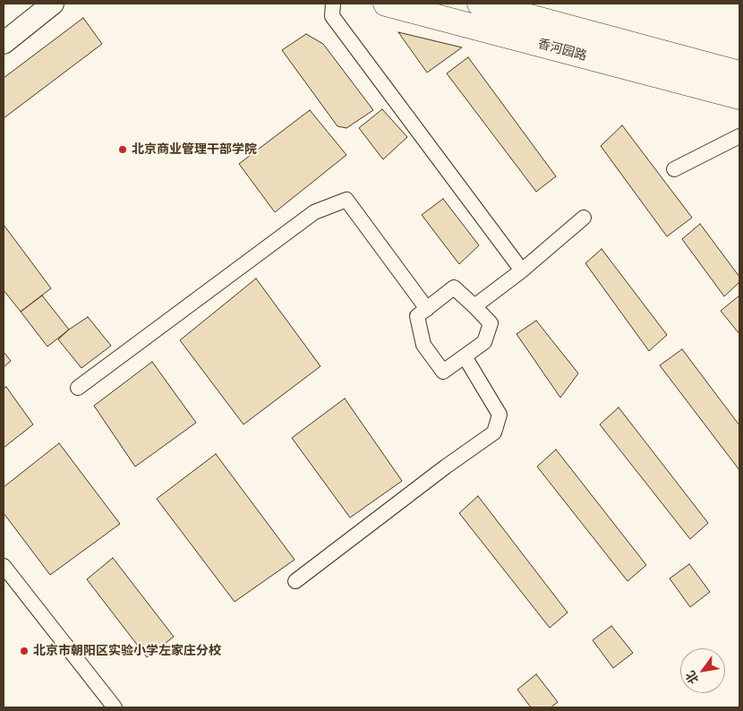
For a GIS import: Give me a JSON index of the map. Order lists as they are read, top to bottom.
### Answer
{
  "streets": {
    "highway": ["香河园路"]
  },
  "places": ["北京商业管理干部学院", "北京市朝阳区实验小学左家庄分校"],
  "north": "bottom left"
}
